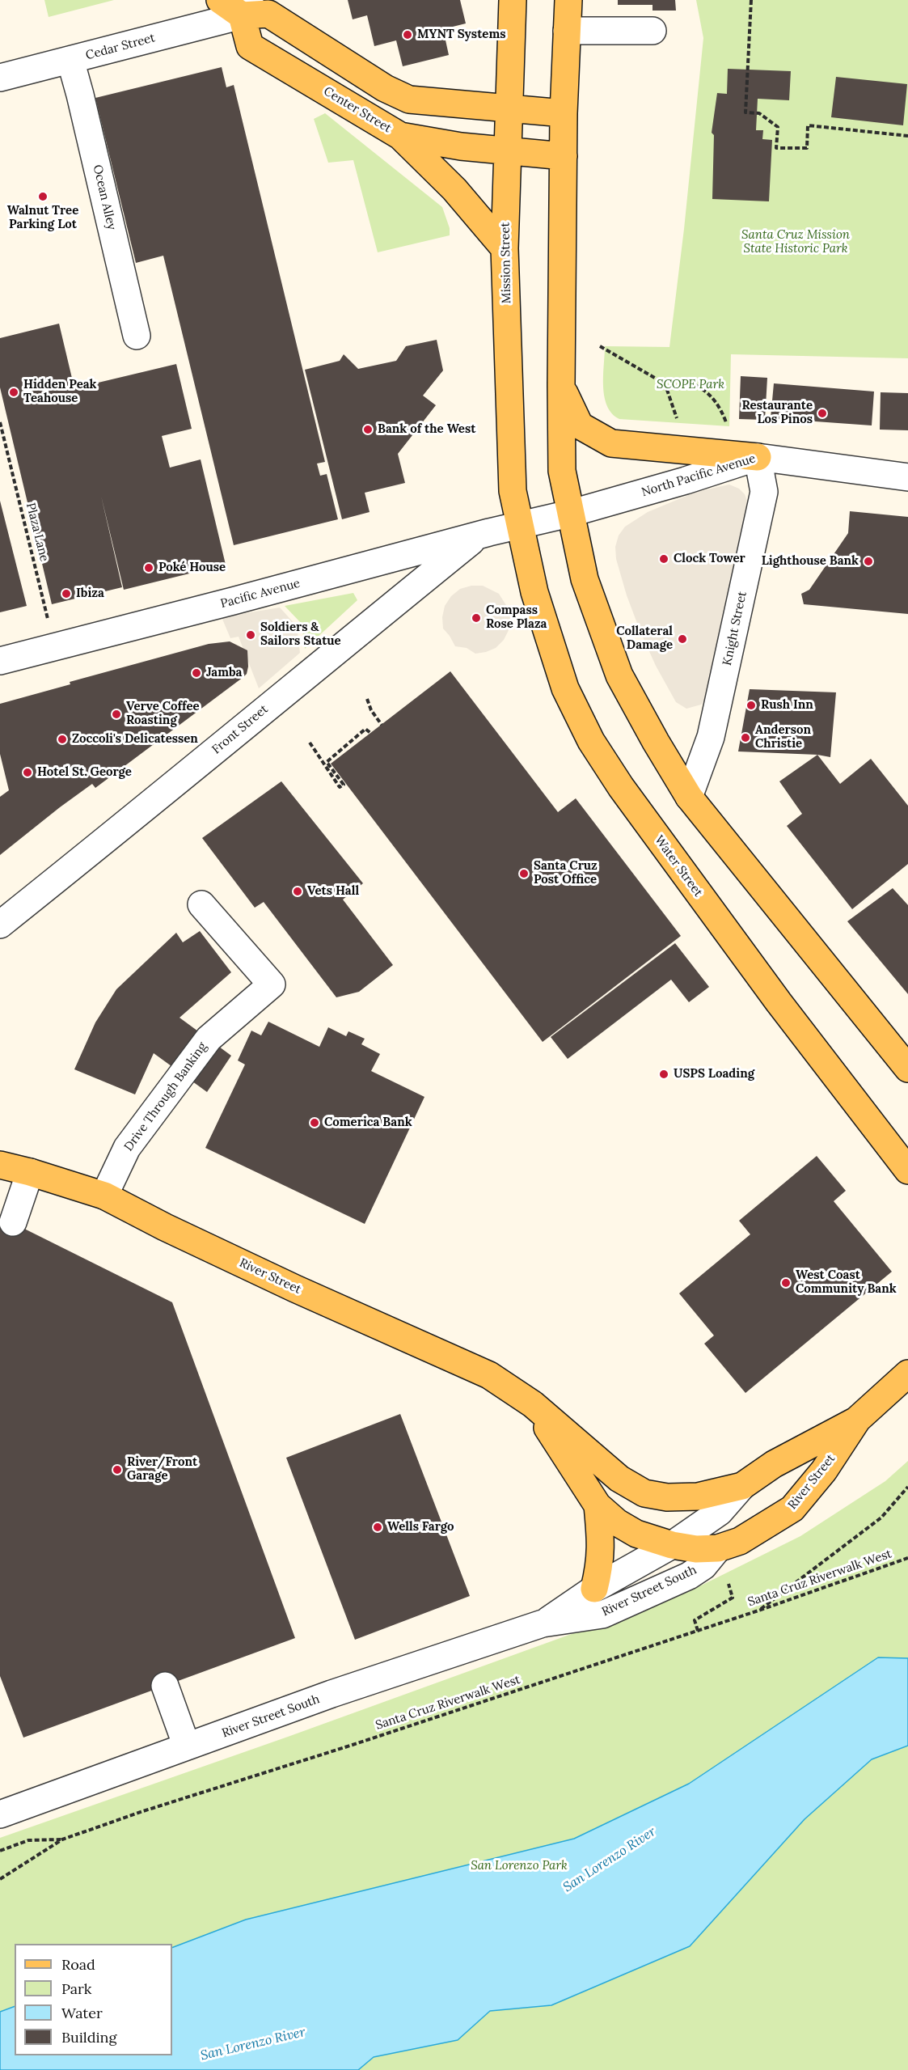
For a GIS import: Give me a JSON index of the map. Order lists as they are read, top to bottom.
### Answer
{
  "streets": {
    "main road": [
      "Center Street",
      "Mission Street",
      "Water Street",
      "River Street"
    ],
    "street": [
      "Cedar Street",
      "Ocean Alley",
      "North Pacific Avenue",
      "Pacific Avenue",
      "Knight Street",
      "Front Street",
      "Drive Through Banking",
      "River Street South"
    ],
    "path": ["Plaza Lane", "Santa Cruz Riverwalk West"]
  },
  "crossings": [
    ["Cedar Street", "Center Street"],
    ["Cedar Street", "Ocean Alley"],
    ["Center Street", "Mission Street"],
    ["Mission Street", "North Pacific Avenue"],
    ["Mission Street", "Pacific Avenue"],
    ["Mission Street", "Water Street"],
    ["North Pacific Avenue", "Pacific Avenue"],
    ["North Pacific Avenue", "Knight Street"],
    ["North Pacific Avenue", "Water Street"],
    ["Plaza Lane", "Pacific Avenue"],
    ["Pacific Avenue", "Front Street"],
    ["Pacific Avenue", "Water Street"],
    ["Drive Through Banking", "River Street"],
    ["River Street", "River Street South"]
  ],
  "water": ["San Lorenzo River"],
  "parks": ["Santa Cruz Mission State Historic Park", "SCOPE Park", "San Lorenzo Park"],
  "places": [
    "MYNT Systems",
    "Walnut Tree Parking Lot",
    "Hidden Peak Teahouse",
    "Restaurante Los Pinos",
    "Bank of the West",
    "Clock Tower",
    "Lighthouse Bank",
    "Poké House",
    "Ibiza",
    "Compass Rose Plaza",
    "Soldiers & Sailors Statue",
    "Collateral Damage",
    "Jamba",
    "Rush Inn",
    "Verve Coffee Roasting",
    "Anderson Christie",
    "Zoccoli's Delicatessen",
    "Hotel St. George",
    "Santa Cruz Post Office",
    "Vets Hall",
    "USPS Loading",
    "Comerica Bank",
    "West Coast Community Bank",
    "River/Front Garage",
    "Wells Fargo"
  ],
  "legend": [
    "Road",
    "Park",
    "Water",
    "Building"
  ]
}
